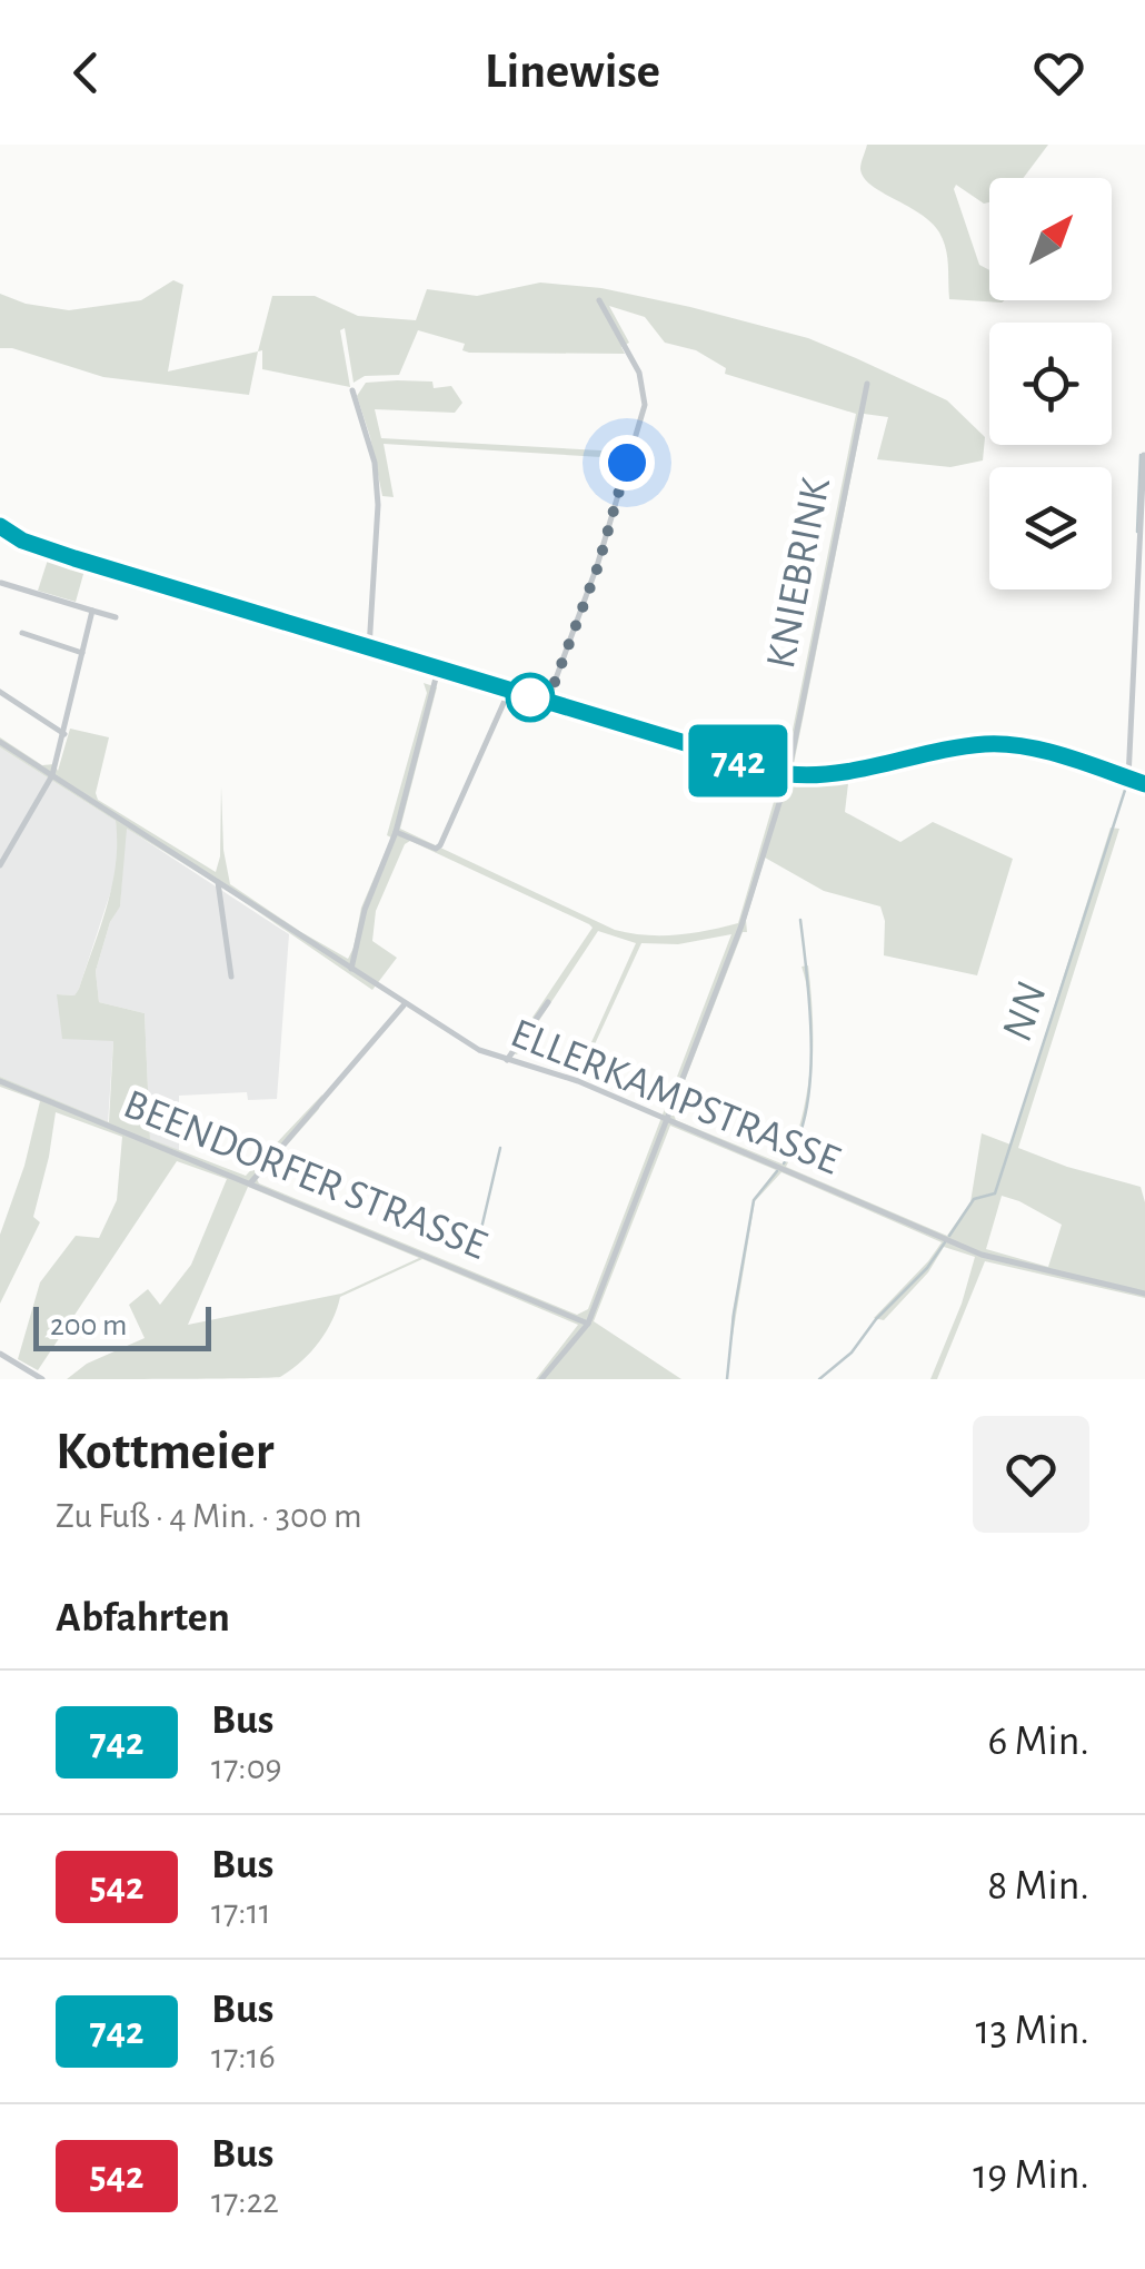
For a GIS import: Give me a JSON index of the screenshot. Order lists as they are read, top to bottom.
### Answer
{
  "streets": {
    "street": ["KNIEBRINK", "ELLERKAMPSTRASSE", "BEENDORFER STRASSE"]
  },
  "crossings": [
    ["KNIEBRINK", "ELLERKAMPSTRASSE"],
    ["KNIEBRINK", "BEENDORFER STRASSE"]
  ],
  "water": ["NN"],
  "lines": ["bus line 742"],
  "scale_bar": "200 m",
  "north": "top right",
  "page": {
    "header": "Linewise",
    "on_map": "742",
    "scale": "200 m",
    "heading": [
      ["Kottmeier", "Zu Fuß · 4 Min. · 300 m"],
      "Abfahrten"
    ],
    "list": [
      {
        "mark": "742",
        "name": "Bus",
        "note": "17:09",
        "value": "6 Min."
      },
      {
        "mark": "542",
        "name": "Bus",
        "note": "17:11",
        "value": "8 Min."
      },
      {
        "mark": "742",
        "name": "Bus",
        "note": "17:16",
        "value": "13 Min."
      },
      {
        "mark": "542",
        "name": "Bus",
        "note": "17:22",
        "value": "19 Min."
      }
    ]
  }
}
